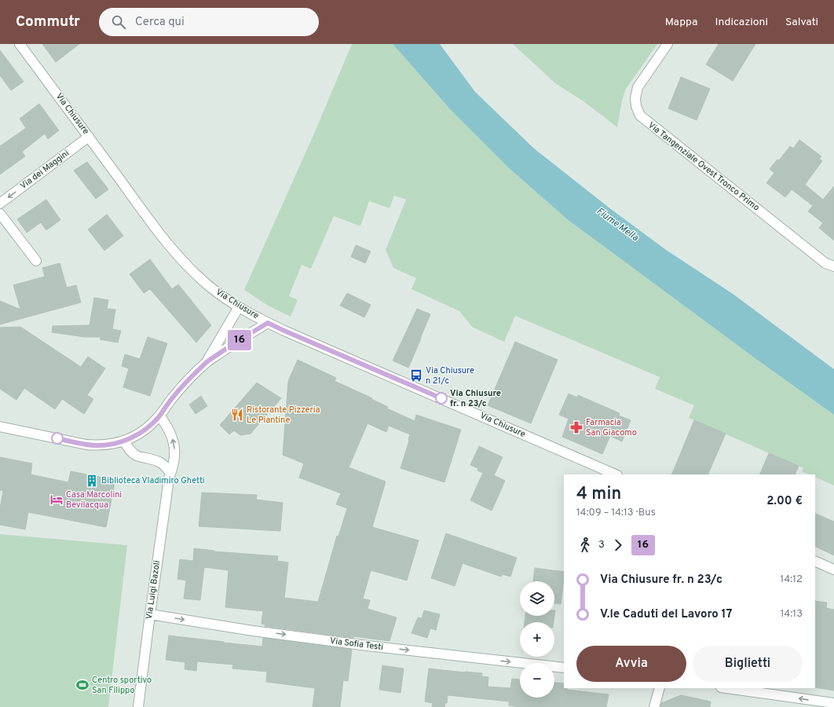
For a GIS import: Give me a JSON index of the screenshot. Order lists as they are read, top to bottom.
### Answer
{
  "streets": {
    "street": [
      "Via Chiusure",
      "Via Tangenziale Ovest Tronco Primo",
      "Via dei Maggini",
      "Via Luigi Bazoli",
      "Via Sofia Testi"
    ]
  },
  "crossings": [
    ["Via Chiusure", "Via dei Maggini"],
    ["Via Luigi Bazoli", "Via Sofia Testi"]
  ],
  "one_way": ["Via dei Maggini", "Via Sofia Testi"],
  "water": ["Fiume Mella"],
  "places": {
    "bus stop": ["Via Chiusure n 21/c"],
    "other": ["Via Chiusure fr. n 23/c"],
    "restaurant": ["Ristorante Pizzeria Le Piantine"],
    "pharmacy": ["Farmacia San Giacomo"],
    "building": ["Biblioteca Vladimiro Ghetti"],
    "hotel": ["Casa Marcolini Bevilacqua"],
    "sports": ["Centro sportivo San Filippo"]
  },
  "lines": ["bus line 16"],
  "page": {
    "header": "Commutr",
    "search": "Cerca qui",
    "nav": ["Mappa", "Indicazioni", "Salvati"],
    "on_map": "16",
    "heading": ["4 min", "14:09 – 14:13 · Bus", "2.00 €"],
    "legs": ["3", "16"],
    "list": [
      {
        "name": "Via Chiusure fr. n 23/c",
        "value": "14:12"
      },
      {
        "name": "V.le Caduti del Lavoro 17",
        "value": "14:13"
      }
    ],
    "map_buttons": ["+", "−"],
    "buttons": ["Avvia", "Biglietti"]
  }
}
